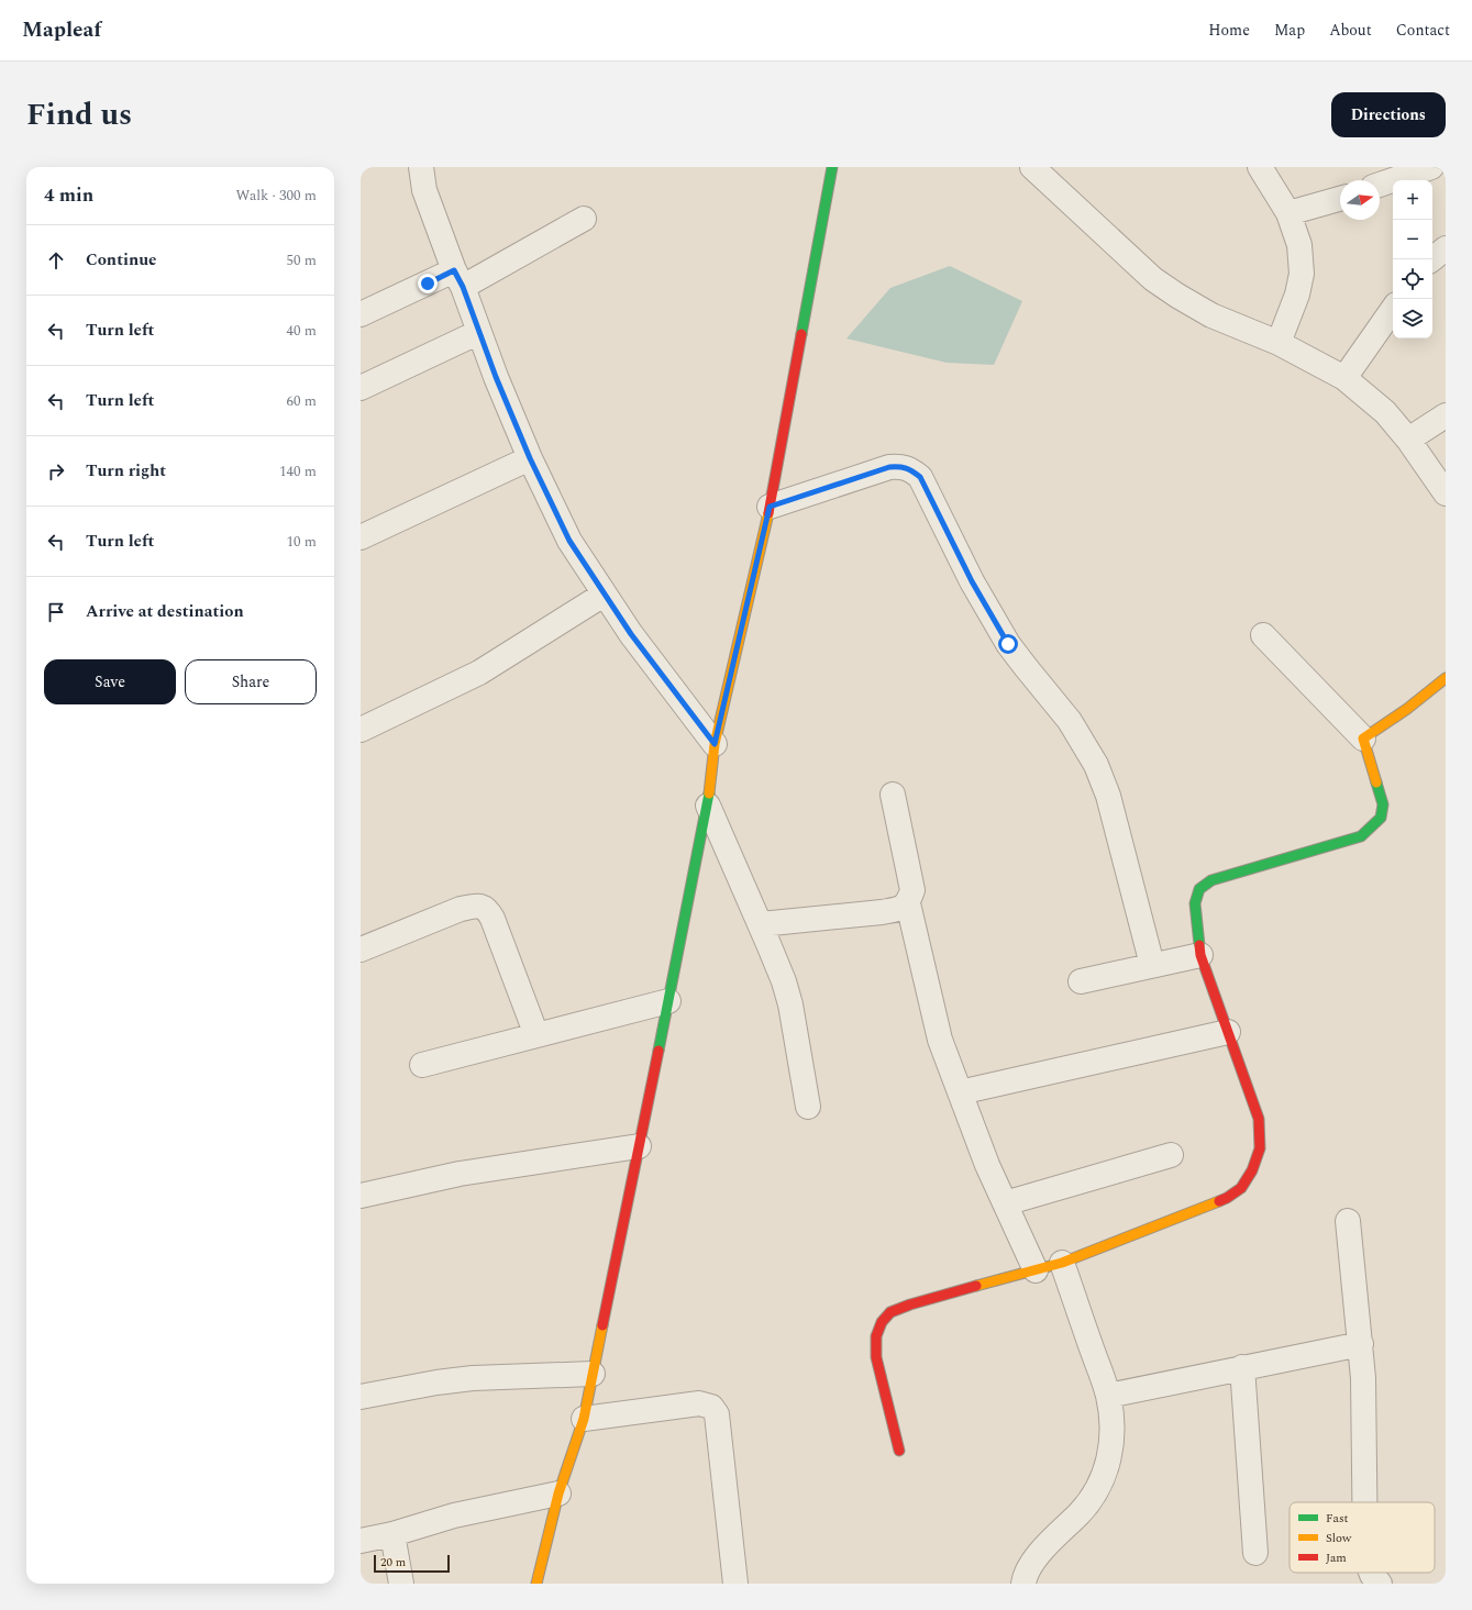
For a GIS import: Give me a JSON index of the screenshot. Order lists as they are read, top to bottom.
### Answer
{
  "legend": ["Fast", "Slow", "Jam"],
  "scale_bar": "20 m",
  "north": "right",
  "page": {
    "header": "Mapleaf",
    "nav": [
      "Home",
      "Map",
      "About",
      "Contact"
    ],
    "title": "Find us",
    "buttons": [
      "Directions",
      ["Save", "Share"]
    ],
    "heading": ["4 min", "Walk · 300 m"],
    "map_buttons": ["+", "−"],
    "list": [
      ["Continue", "50 m"],
      ["Turn left", "40 m"],
      ["Turn left", "60 m"],
      ["Turn right", "140 m"],
      ["Turn left", "10 m"],
      "Arrive at destination"
    ],
    "scale": "20 m"
  }
}
